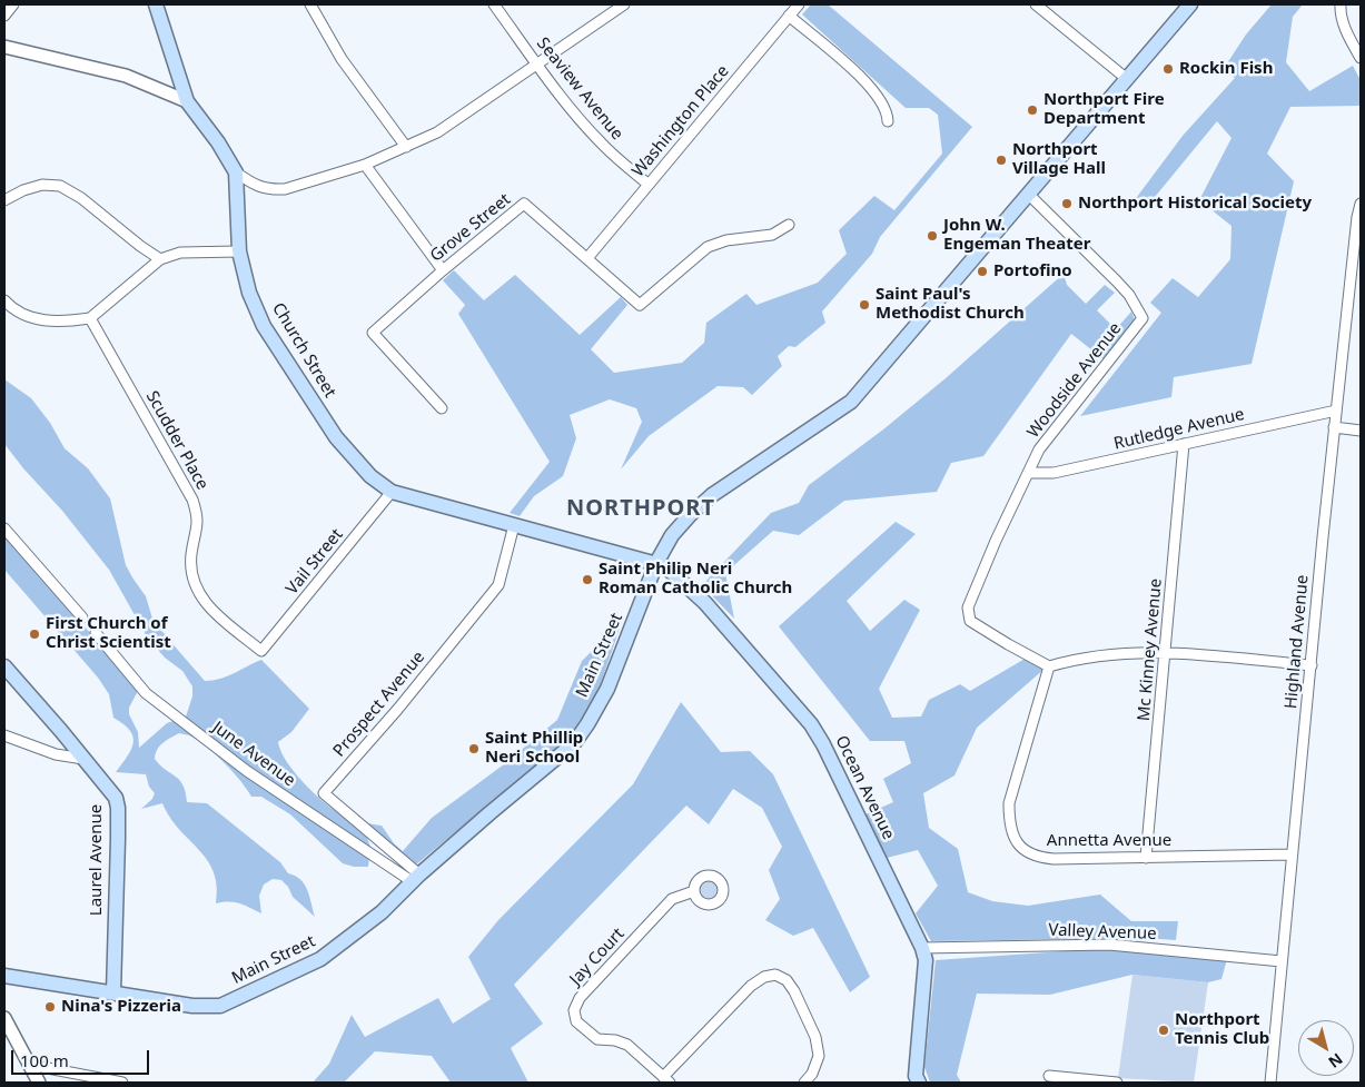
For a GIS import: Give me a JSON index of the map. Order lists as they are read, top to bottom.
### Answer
{
  "streets": {
    "main road": [
      "Church Street",
      "Main Street",
      "Ocean Avenue",
      "Laurel Avenue"
    ],
    "street": [
      "Seaview Avenue",
      "Washington Place",
      "Grove Street",
      "Woodside Avenue",
      "Rutledge Avenue",
      "Scudder Place",
      "Vail Street",
      "Highland Avenue",
      "Mc Kinney Avenue",
      "Prospect Avenue",
      "June Avenue",
      "Annetta Avenue",
      "Valley Avenue",
      "Jay Court"
    ]
  },
  "crossings": [
    ["Seaview Avenue", "Washington Place"],
    ["Washington Place", "Grove Street"],
    ["Church Street", "Vail Street"],
    ["Church Street", "Main Street"],
    ["Church Street", "Prospect Avenue"],
    ["Church Street", "Ocean Avenue"],
    ["Woodside Avenue", "Rutledge Avenue"],
    ["Woodside Avenue", "Main Street"],
    ["Woodside Avenue", "Annetta Avenue"],
    ["Rutledge Avenue", "Highland Avenue"],
    ["Rutledge Avenue", "Mc Kinney Avenue"],
    ["Scudder Place", "Vail Street"],
    ["Highland Avenue", "Annetta Avenue"],
    ["Highland Avenue", "Valley Avenue"],
    ["Mc Kinney Avenue", "Annetta Avenue"],
    ["Main Street", "Prospect Avenue"],
    ["Main Street", "June Avenue"],
    ["Main Street", "Ocean Avenue"],
    ["Main Street", "Laurel Avenue"],
    ["Prospect Avenue", "June Avenue"],
    ["Ocean Avenue", "Valley Avenue"]
  ],
  "districts": ["NORTHPORT"],
  "places": [
    "Rockin Fish",
    "Northport Fire Department",
    "Northport Village Hall",
    "Northport Historical Society",
    "John W. Engeman Theater",
    "Portofino",
    "Saint Paul's Methodist Church",
    "Saint Philip Neri Roman Catholic Church",
    "First Church of Christ Scientist",
    "Saint Phillip Neri School",
    "Nina's Pizzeria",
    "Northport Tennis Club"
  ],
  "scale_bar": "100 m",
  "north": "bottom right"
}
